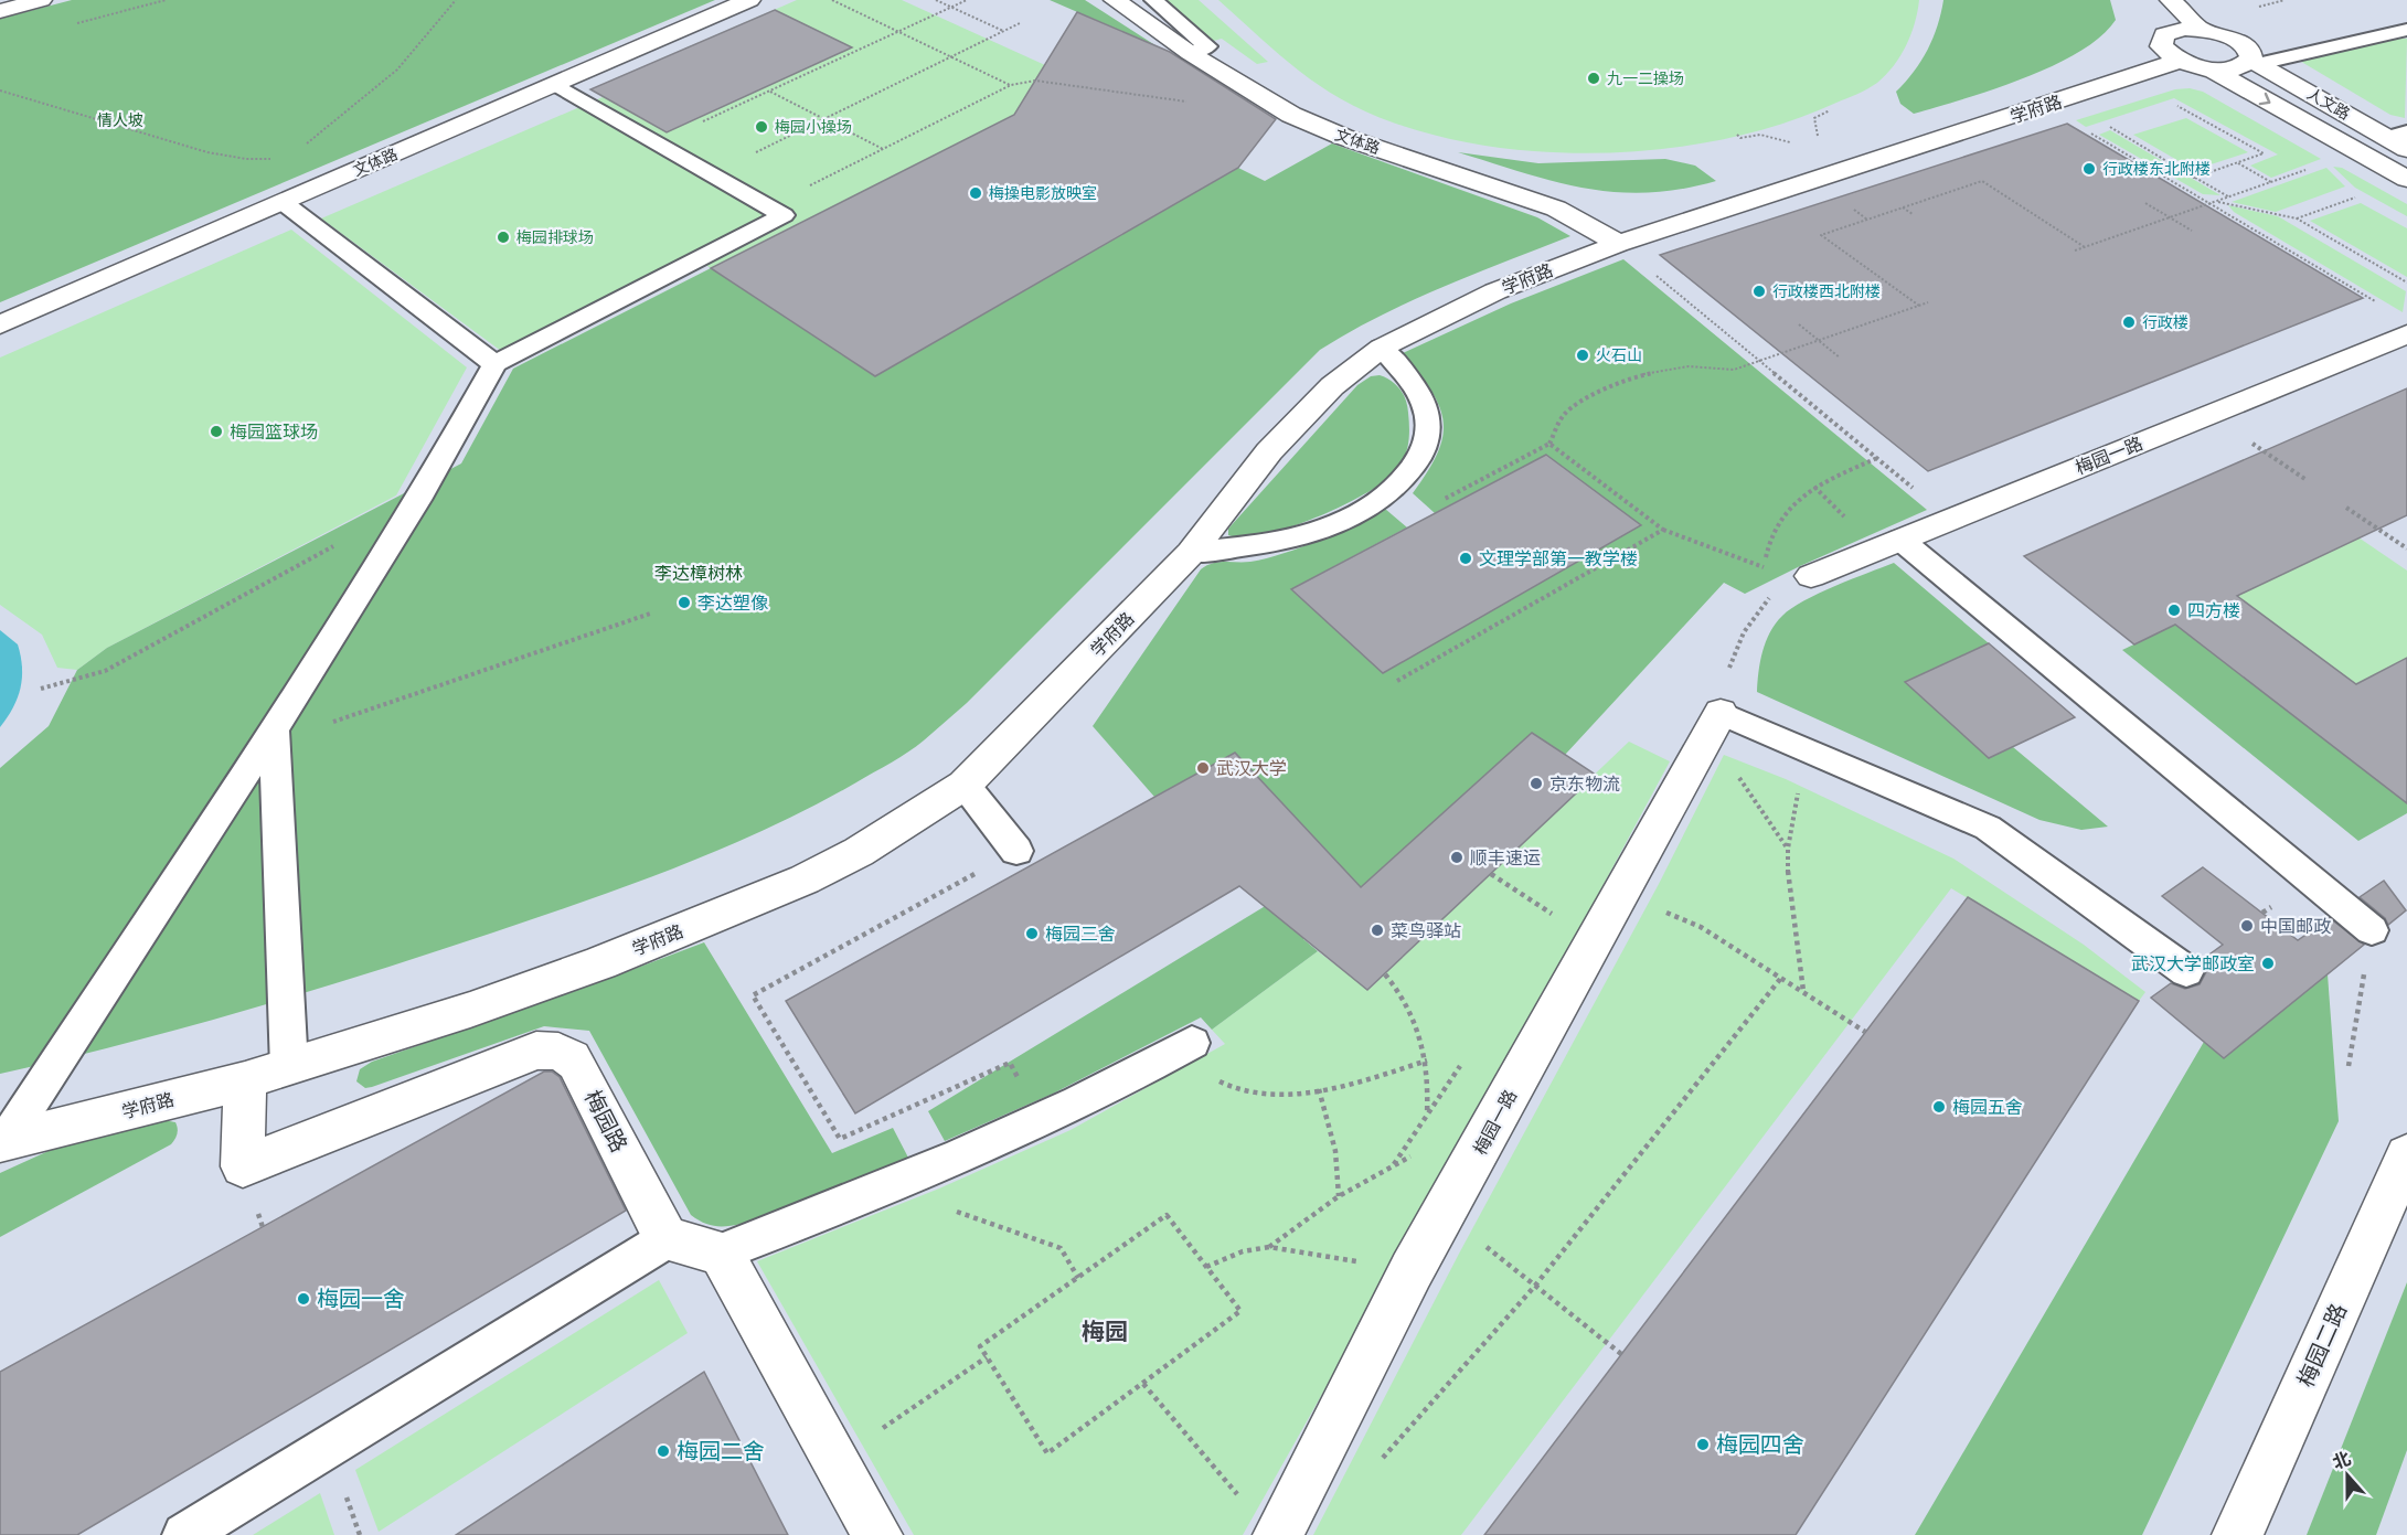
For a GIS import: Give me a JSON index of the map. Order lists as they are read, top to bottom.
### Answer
{
  "streets": {
    "street": [
      "人文路",
      "学府路",
      "文体路",
      "梅园一路",
      "梅园路",
      "梅园二路"
    ]
  },
  "crossings": [
    ["人文路", "学府路"],
    ["学府路", "文体路"],
    ["学府路", "梅园路"]
  ],
  "districts": ["梅园"],
  "parks": ["情人坡", "李达樟树林"],
  "places": [
    "九一二操场",
    "梅园小操场",
    "行政楼东北附楼",
    "梅操电影放映室",
    "梅园排球场",
    "行政楼西北附楼",
    "行政楼",
    "火石山",
    "梅园篮球场",
    "文理学部第一教学楼",
    "李达塑像",
    "四方楼",
    "武汉大学",
    "京东物流",
    "顺丰速运",
    "中国邮政",
    "菜鸟驿站",
    "梅园三舍",
    "武汉大学邮政室",
    "梅园五舍",
    "梅园一舍",
    "梅园四舍",
    "梅园二舍"
  ],
  "north": "top"
}
